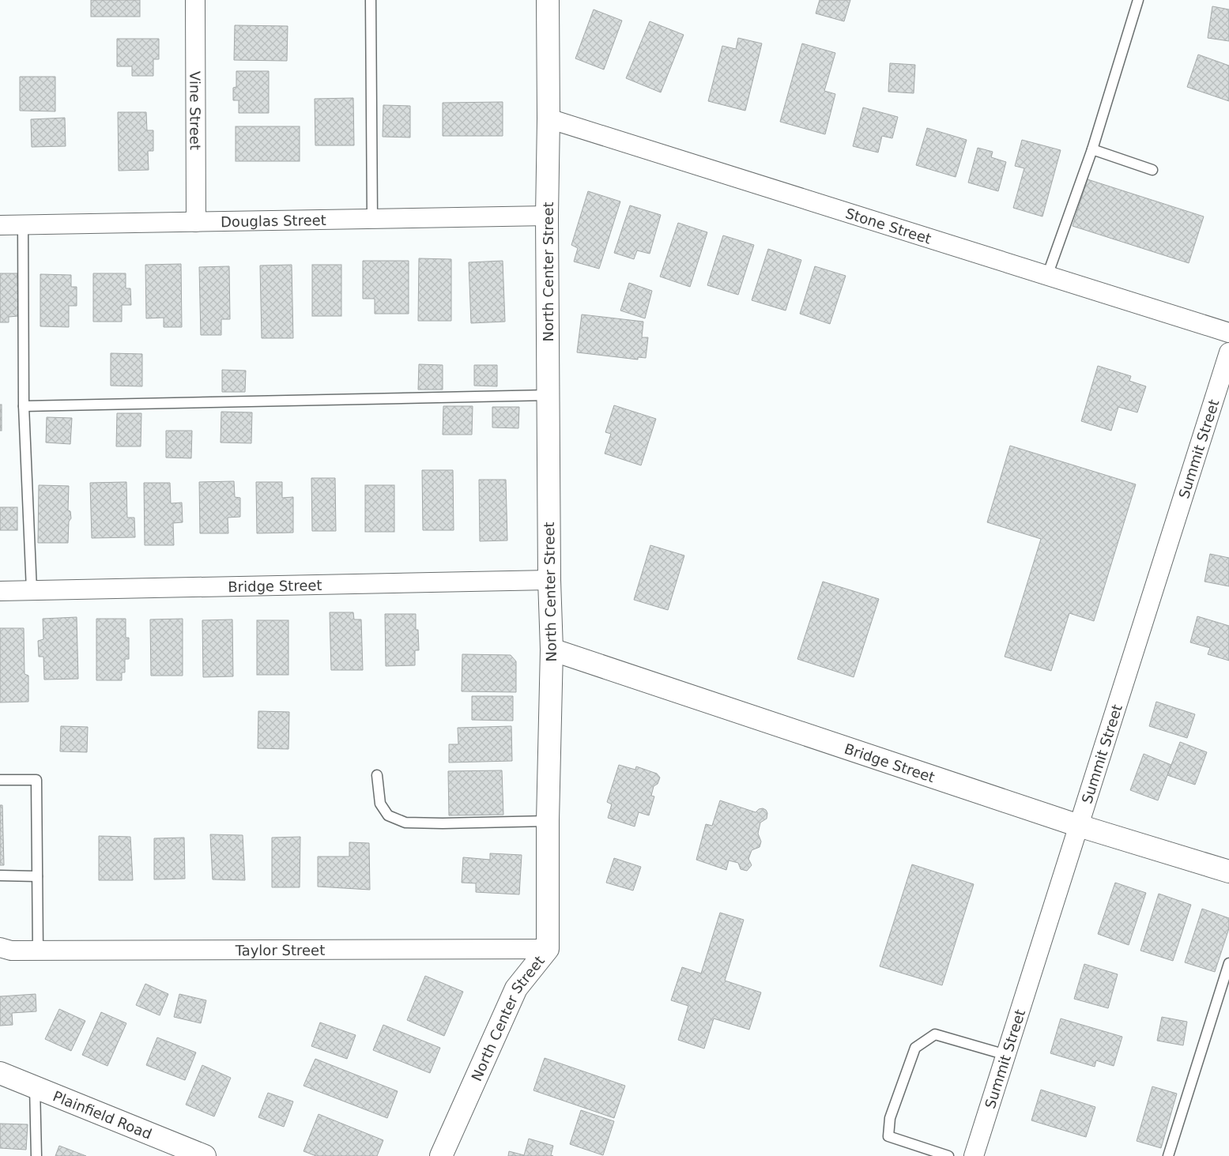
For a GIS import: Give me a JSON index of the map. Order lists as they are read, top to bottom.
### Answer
{
  "streets": {
    "street": [
      "Vine Street",
      "Douglas Street",
      "Stone Street",
      "North Center Street",
      "Summit Street",
      "Bridge Street",
      "Taylor Street",
      "Plainfield Road"
    ]
  },
  "crossings": [
    ["Vine Street", "Douglas Street"],
    ["Douglas Street", "North Center Street"],
    ["Stone Street", "North Center Street"],
    ["North Center Street", "Bridge Street"],
    ["North Center Street", "Taylor Street"],
    ["Summit Street", "Bridge Street"]
  ]
}
